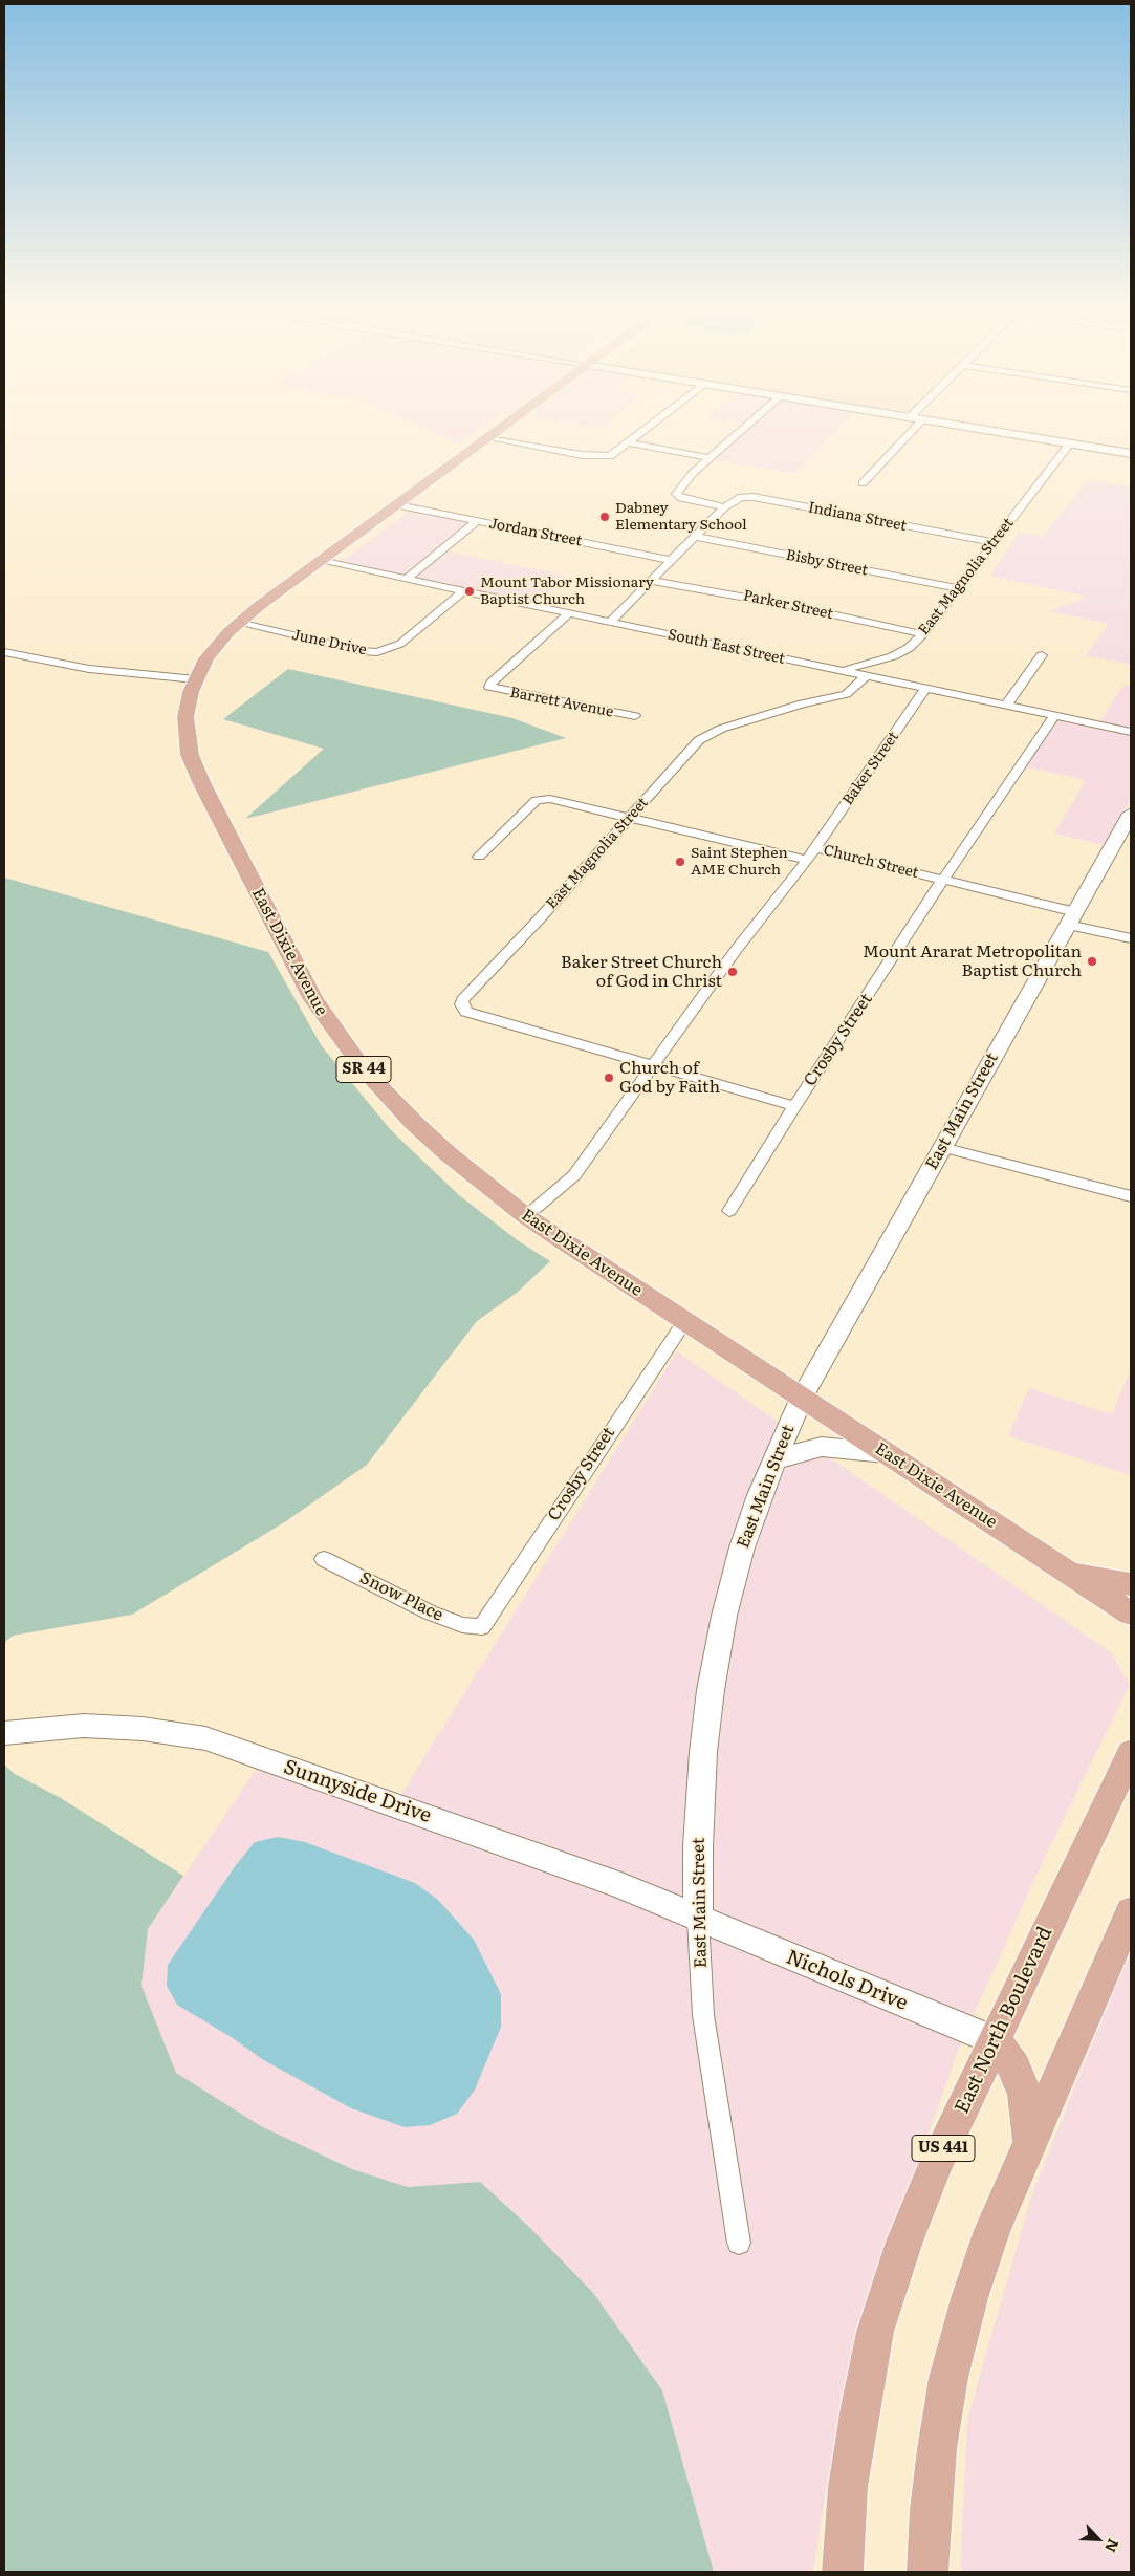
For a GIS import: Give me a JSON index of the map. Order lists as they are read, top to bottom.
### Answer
{
  "streets": {
    "main road": [
      "East Dixie Avenue",
      "SR 44",
      "East North Boulevard",
      "US 441"
    ],
    "street": [
      "Indiana Street",
      "Jordan Street",
      "Bisby Street",
      "East Magnolia Street",
      "Parker Street",
      "June Drive",
      "South East Street",
      "Barrett Avenue",
      "Baker Street",
      "Church Street",
      "Crosby Street",
      "East Main Street",
      "Snow Place",
      "Sunnyside Drive",
      "Nichols Drive"
    ]
  },
  "crossings": [
    ["Indiana Street", "East Magnolia Street"],
    ["Jordan Street", "East Dixie Avenue"],
    ["Bisby Street", "East Magnolia Street"],
    ["East Magnolia Street", "Parker Street"],
    ["East Magnolia Street", "South East Street"],
    ["East Magnolia Street", "Baker Street"],
    ["East Magnolia Street", "Church Street"],
    ["June Drive", "South East Street"],
    ["June Drive", "East Dixie Avenue"],
    ["South East Street", "Barrett Avenue"],
    ["South East Street", "Baker Street"],
    ["South East Street", "East Dixie Avenue"],
    ["South East Street", "Crosby Street"],
    ["Baker Street", "Church Street"],
    ["Baker Street", "East Dixie Avenue"],
    ["Church Street", "Crosby Street"],
    ["Church Street", "East Main Street"],
    ["East Dixie Avenue", "Crosby Street"],
    ["East Dixie Avenue", "East Main Street"],
    ["Crosby Street", "Snow Place"],
    ["East Main Street", "Sunnyside Drive"],
    ["East Main Street", "Nichols Drive"],
    ["Sunnyside Drive", "Nichols Drive"],
    ["Nichols Drive", "East North Boulevard"]
  ],
  "places": [
    "Dabney Elementary School",
    "Mount Tabor Missionary Baptist Church",
    "Saint Stephen AME Church",
    "Mount Ararat Metropolitan Baptist Church",
    "Baker Street Church of God in Christ",
    "Church of God by Faith"
  ],
  "north": "bottom right"
}
